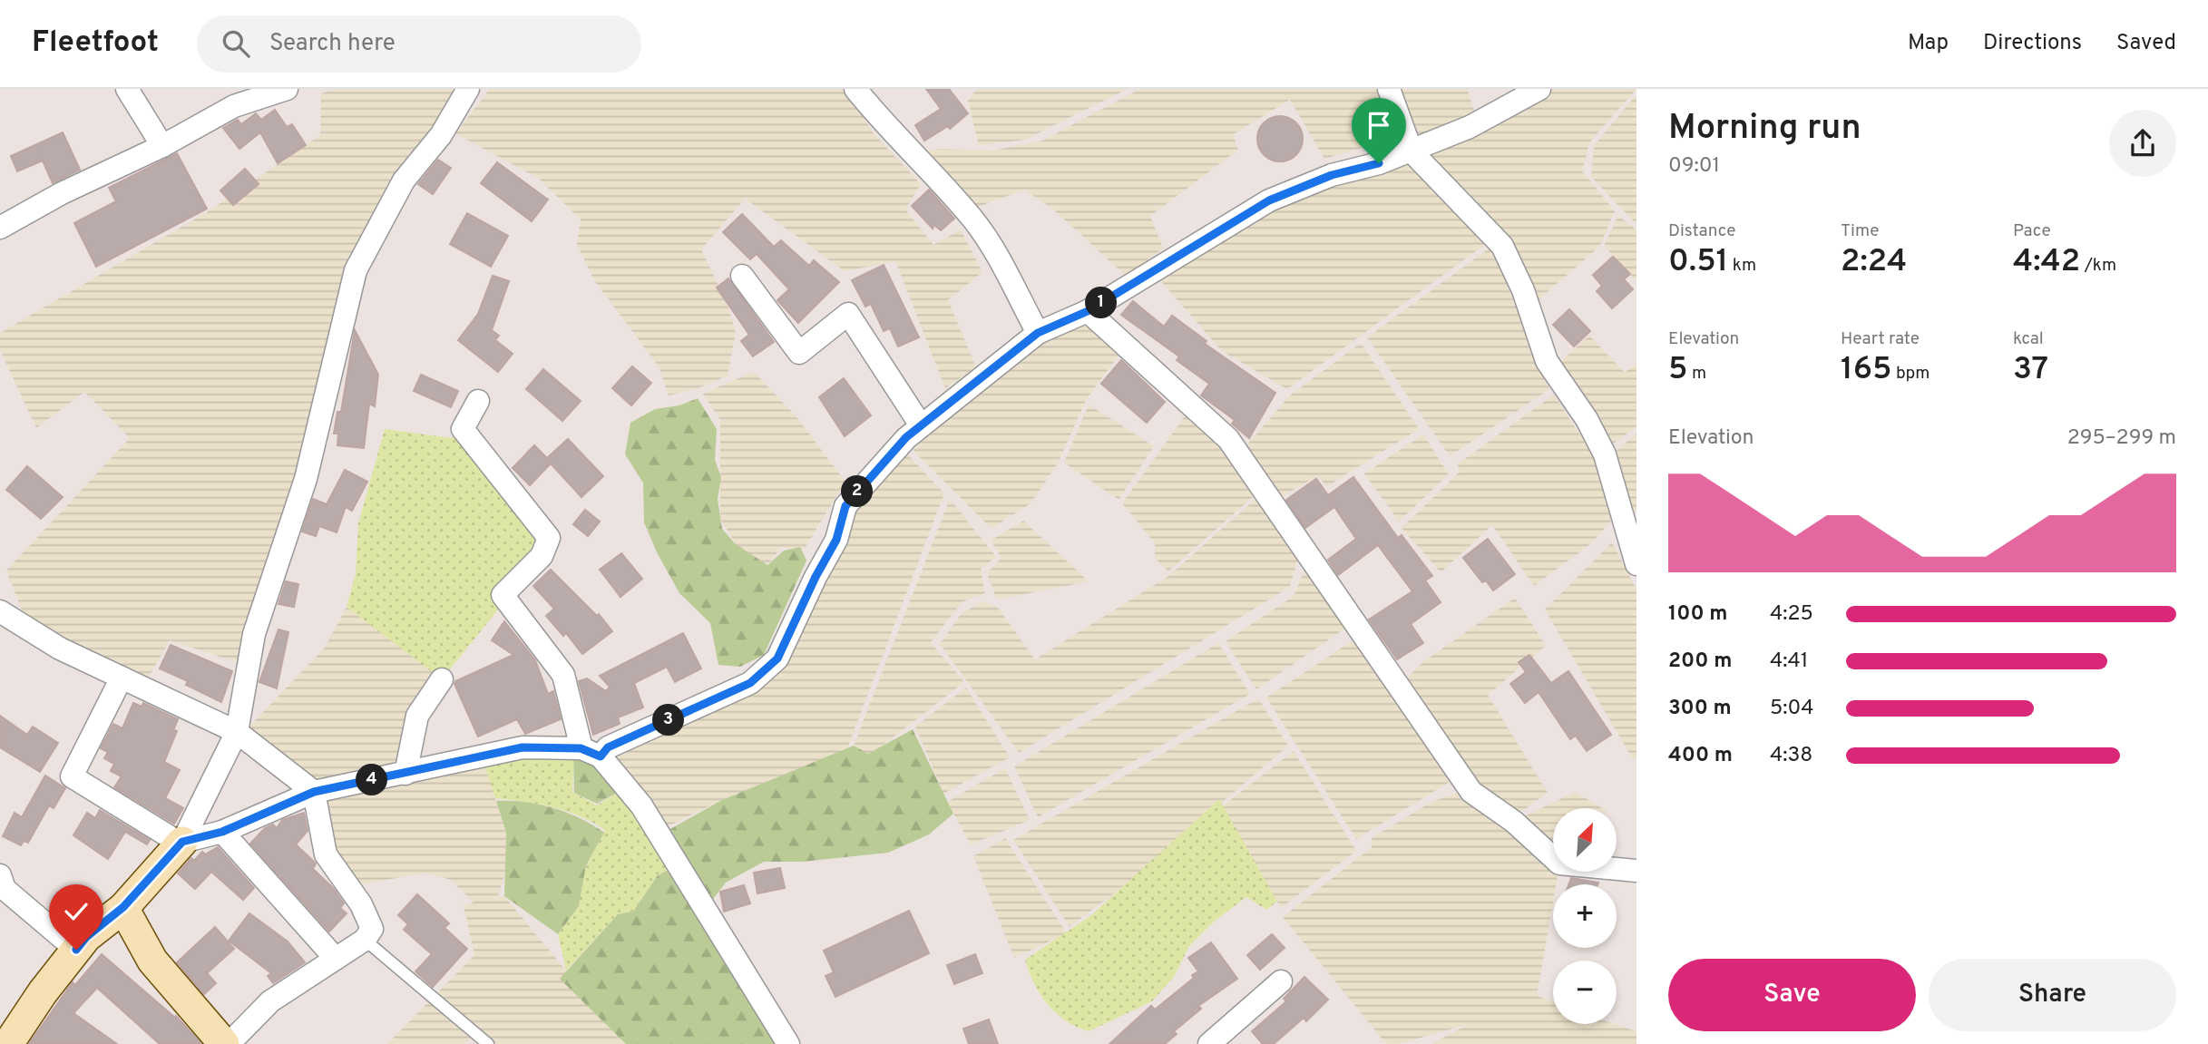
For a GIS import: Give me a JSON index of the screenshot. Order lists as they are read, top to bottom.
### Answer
{
  "north": "top right",
  "page": {
    "header": "Fleetfoot",
    "search": "Search here",
    "nav": ["Map", "Directions", "Saved"],
    "heading": ["Morning run", "09:01"],
    "stats": [
      ["Distance", "0.51 km"],
      ["Time", "2:24"],
      ["Pace", "4:42 /km"],
      ["Elevation", "5 m"],
      ["Heart rate", "165 bpm"],
      ["kcal", "37"]
    ],
    "pins": [
      "1",
      "2",
      "3",
      "4"
    ],
    "chart": ["Elevation", "295–299 m"],
    "list": [
      {
        "name": "100 m",
        "note": "4:25"
      },
      {
        "name": "200 m",
        "note": "4:41"
      },
      {
        "name": "300 m",
        "note": "5:04"
      },
      {
        "name": "400 m",
        "note": "4:38"
      }
    ],
    "map_buttons": ["+", "−"],
    "buttons": ["Save", "Share"]
  }
}
